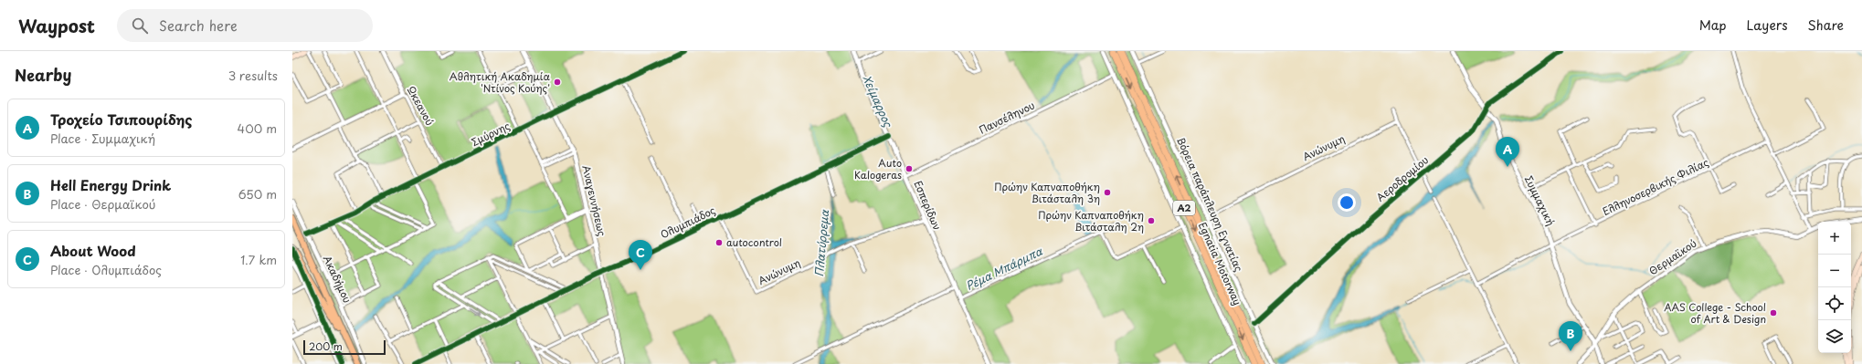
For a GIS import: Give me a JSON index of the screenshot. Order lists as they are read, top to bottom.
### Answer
{
  "streets": {
    "highway": ["Α2", "Egnatia Motorway"],
    "street": [
      "Ωκεανού",
      "Πανσέληνου",
      "Σμύρνης",
      "Ανώνυμη",
      "Αεροδρομίου",
      "Ελληνοσερβικής Φιλίας",
      "Αναγεννήσεως",
      "Συμμαχική",
      "Βόρεια παράπλευρη Εγνατίας",
      "Εσπερίδων",
      "Ολυμπιάδος",
      "Θερμαϊκού",
      "Ακαδήμου"
    ]
  },
  "crossings": [
    ["Ωκεανού", "Σμύρνης"],
    ["Πανσέληνου", "Εσπερίδων"],
    ["Σμύρνης", "Αναγεννήσεως"],
    ["Σμύρνης", "Ακαδήμου"],
    ["Ανώνυμη", "Βόρεια παράπλευρη Εγνατίας"],
    ["Ανώνυμη", "Εσπερίδων"],
    ["Ανώνυμη", "Ολυμπιάδος"],
    ["Αεροδρομίου", "Συμμαχική"],
    ["Αεροδρομίου", "Βόρεια παράπλευρη Εγνατίας"],
    ["Ελληνοσερβικής Φιλίας", "Συμμαχική"],
    ["Αναγεννήσεως", "Ολυμπιάδος"],
    ["Συμμαχική", "Θερμαϊκού"],
    ["Εσπερίδων", "Ολυμπιάδος"]
  ],
  "water": ["Χείμαρρος", "Πλατύρρεμα", "Ρέμα Μπάρμπα"],
  "places": [
    "Αθλητική Ακαδημία 'Ντίνος Κούης'",
    "Auto Kalogeras",
    "Πρώην Καπναποθήκη Βιτάσταλη 3η",
    "Πρώην Καπναποθήκη Βιτάσταλη 2η",
    "autocontrol",
    "AAS College - School of Art & Design"
  ],
  "scale_bar": "200 m",
  "page": {
    "header": "Waypost",
    "search": "Search here",
    "nav": ["Map", "Layers", "Share"],
    "heading": ["Nearby", "3 results"],
    "list": [
      {
        "mark": "A",
        "name": "Τροχείο Τσιπουρίδης",
        "note": "Place · Συμμαχική",
        "value": "400 m"
      },
      {
        "mark": "B",
        "name": "Hell Energy Drink",
        "note": "Place · Θερμαϊκού",
        "value": "650 m"
      },
      {
        "mark": "C",
        "name": "About Wood",
        "note": "Place · Ολυμπιάδος",
        "value": "1.7 km"
      }
    ],
    "pins": ["A", "C", "B"],
    "map_buttons": ["+", "−"],
    "scale": "200 m"
  }
}
